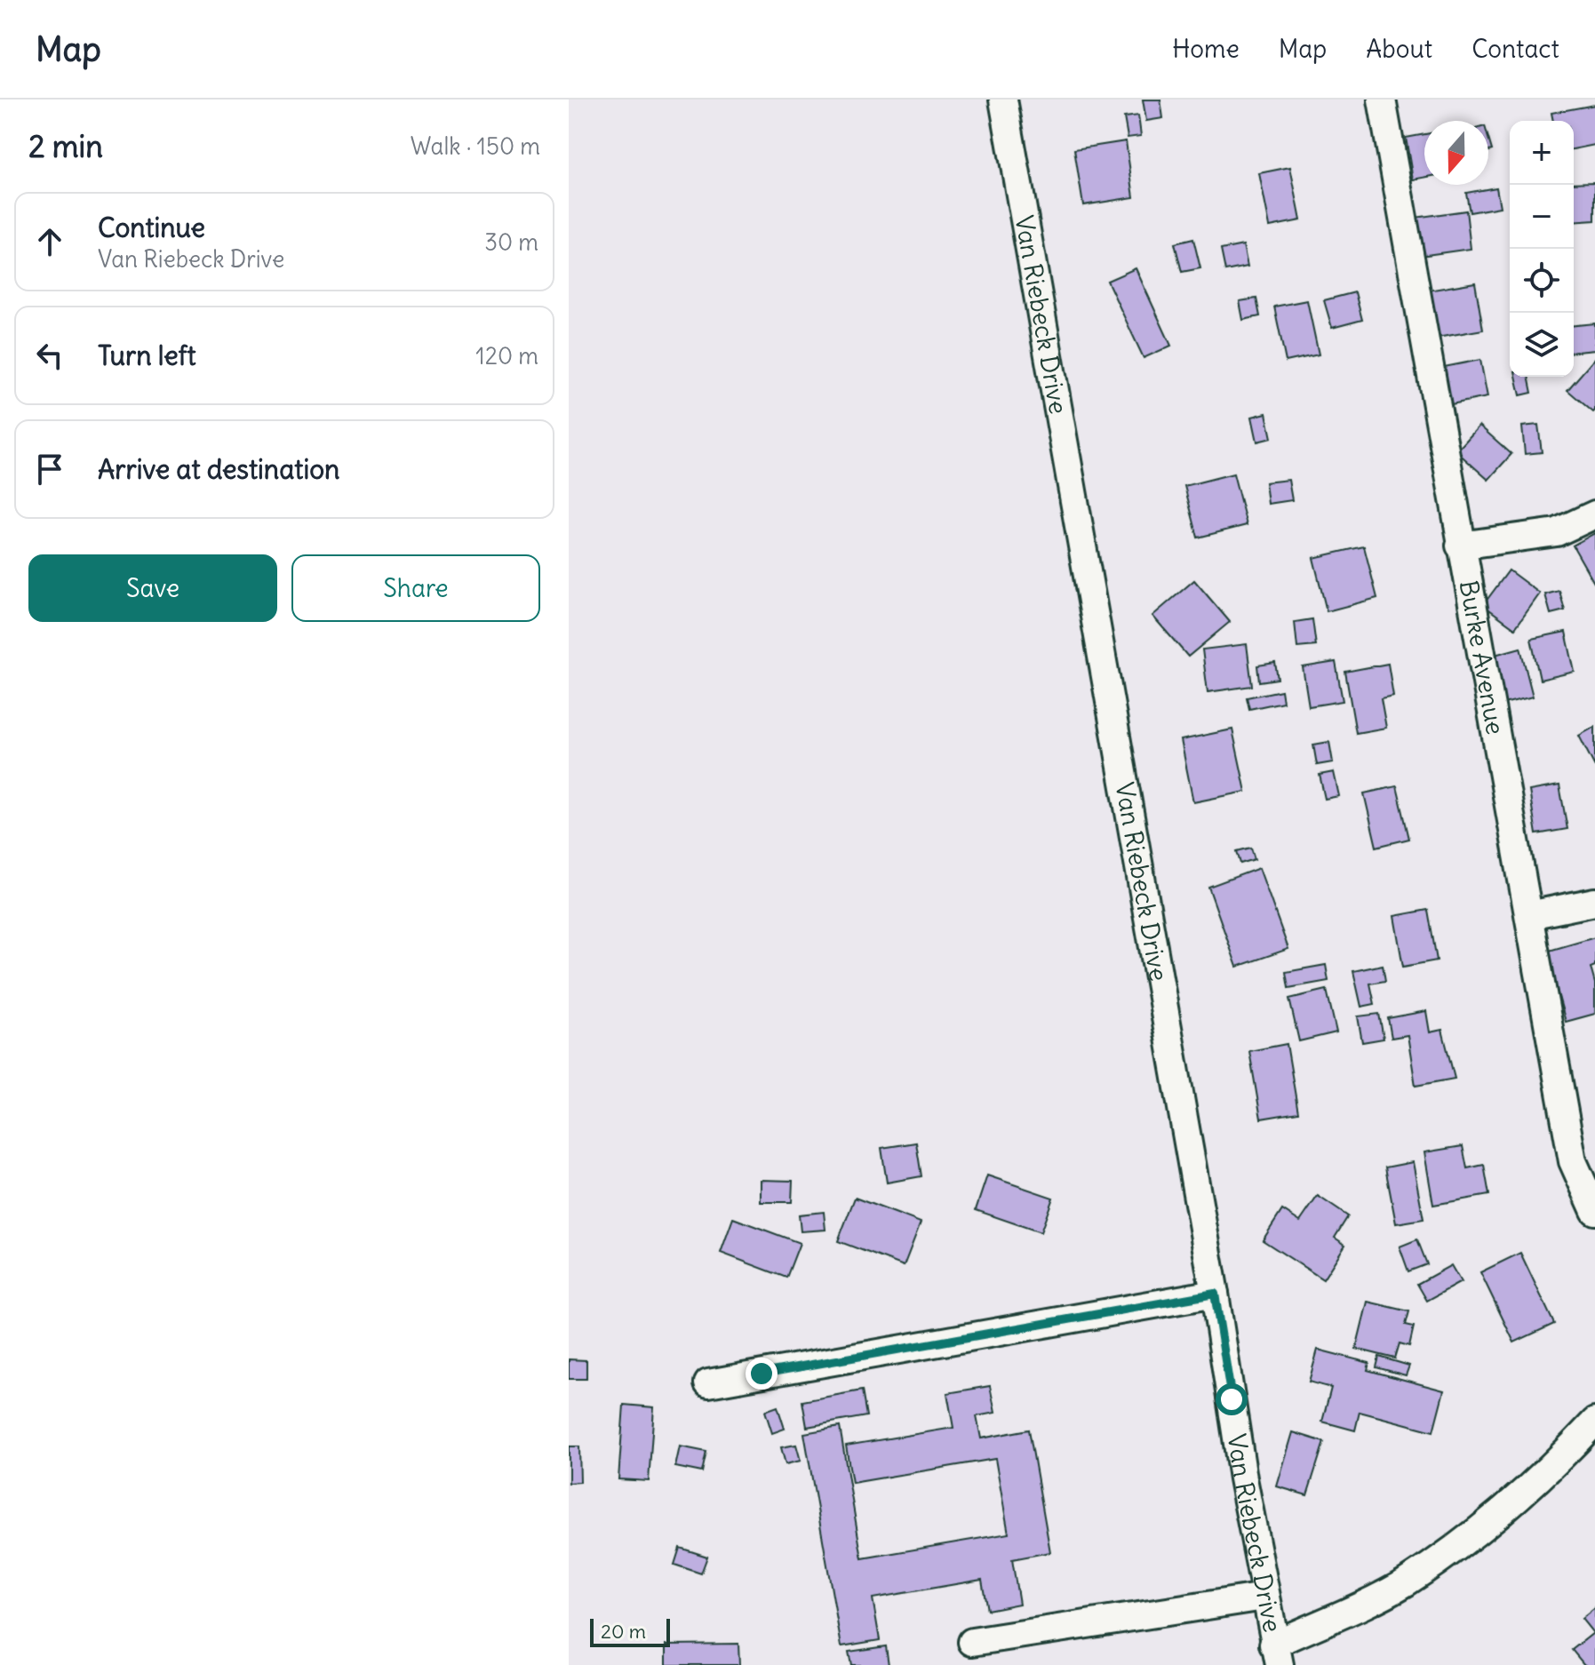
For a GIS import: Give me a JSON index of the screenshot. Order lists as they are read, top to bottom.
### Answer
{
  "streets": {
    "street": ["Van Riebeck Drive", "Burke Avenue"]
  },
  "scale_bar": "20 m",
  "north": "bottom",
  "page": {
    "header": "Map",
    "nav": [
      "Home",
      "Map",
      "About",
      "Contact"
    ],
    "heading": ["2 min", "Walk · 150 m"],
    "map_buttons": ["+", "−"],
    "list": [
      ["Continue", "Van Riebeck Drive", "30 m"],
      ["Turn left", "120 m"],
      "Arrive at destination"
    ],
    "buttons": ["Save", "Share"],
    "scale": "20 m"
  }
}
